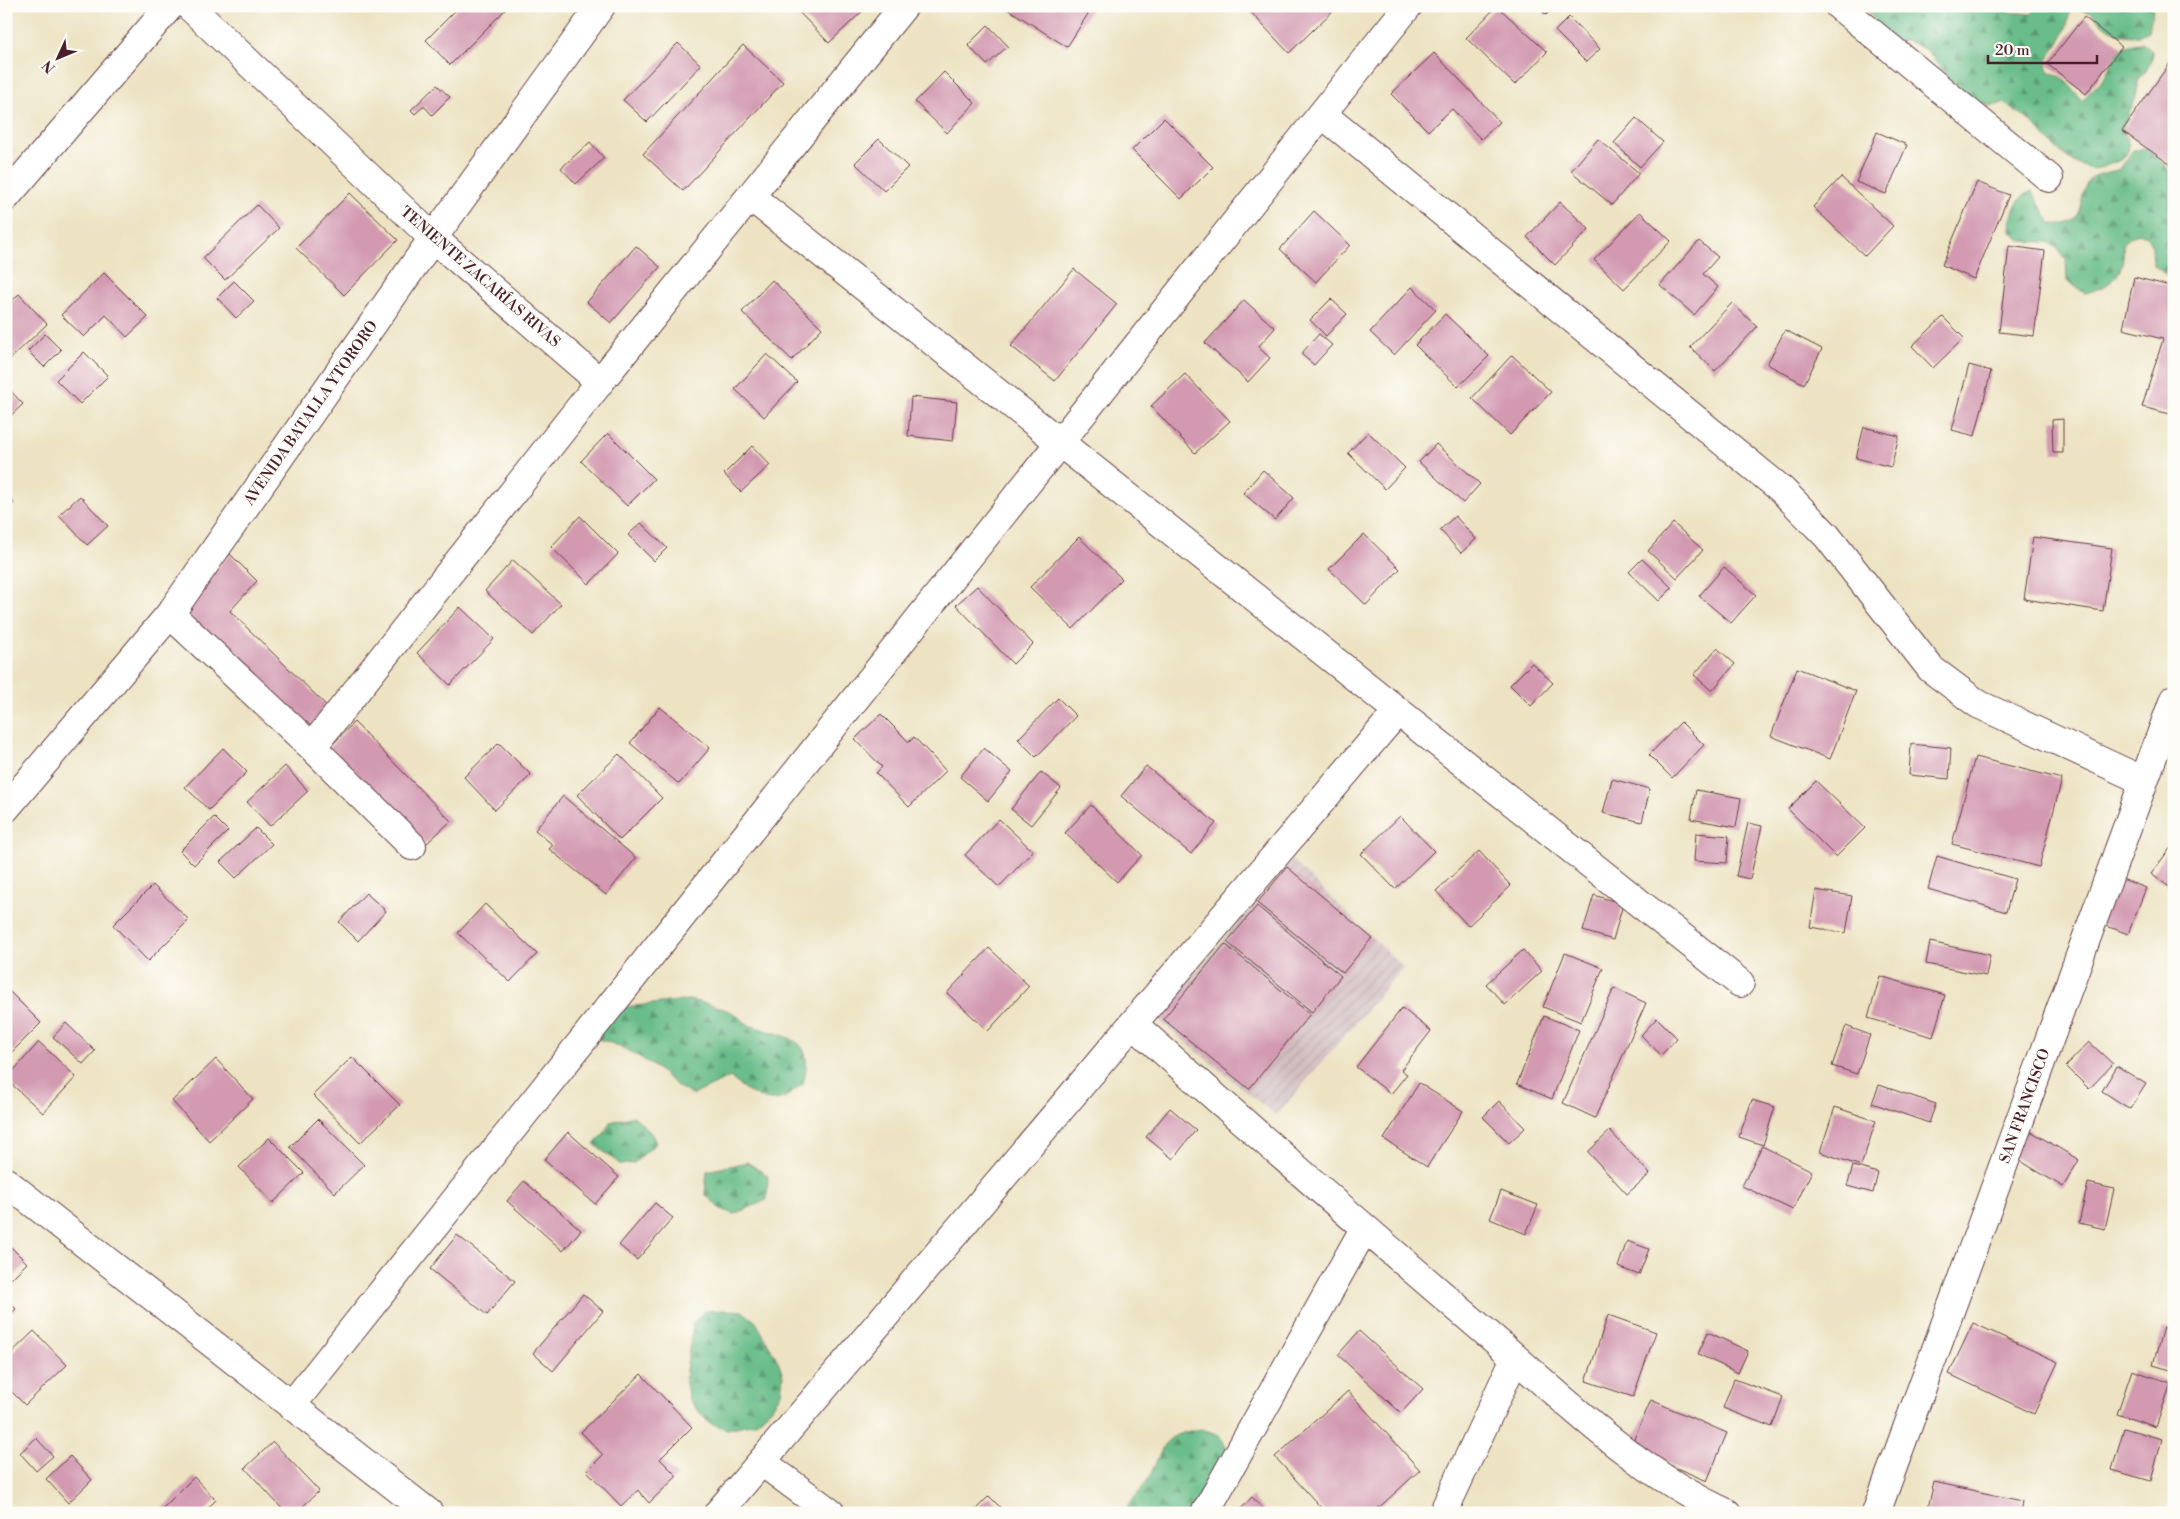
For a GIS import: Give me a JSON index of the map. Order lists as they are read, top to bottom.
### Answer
{
  "streets": {
    "street": ["TENIENTE ZACARÍAS RIVAS", "AVENIDA BATALLA YTORORO", "SAN FRANCISCO"]
  },
  "crossings": [
    ["TENIENTE ZACARÍAS RIVAS", "AVENIDA BATALLA YTORORO"]
  ],
  "scale_bar": "20 m",
  "north": "bottom left"
}
